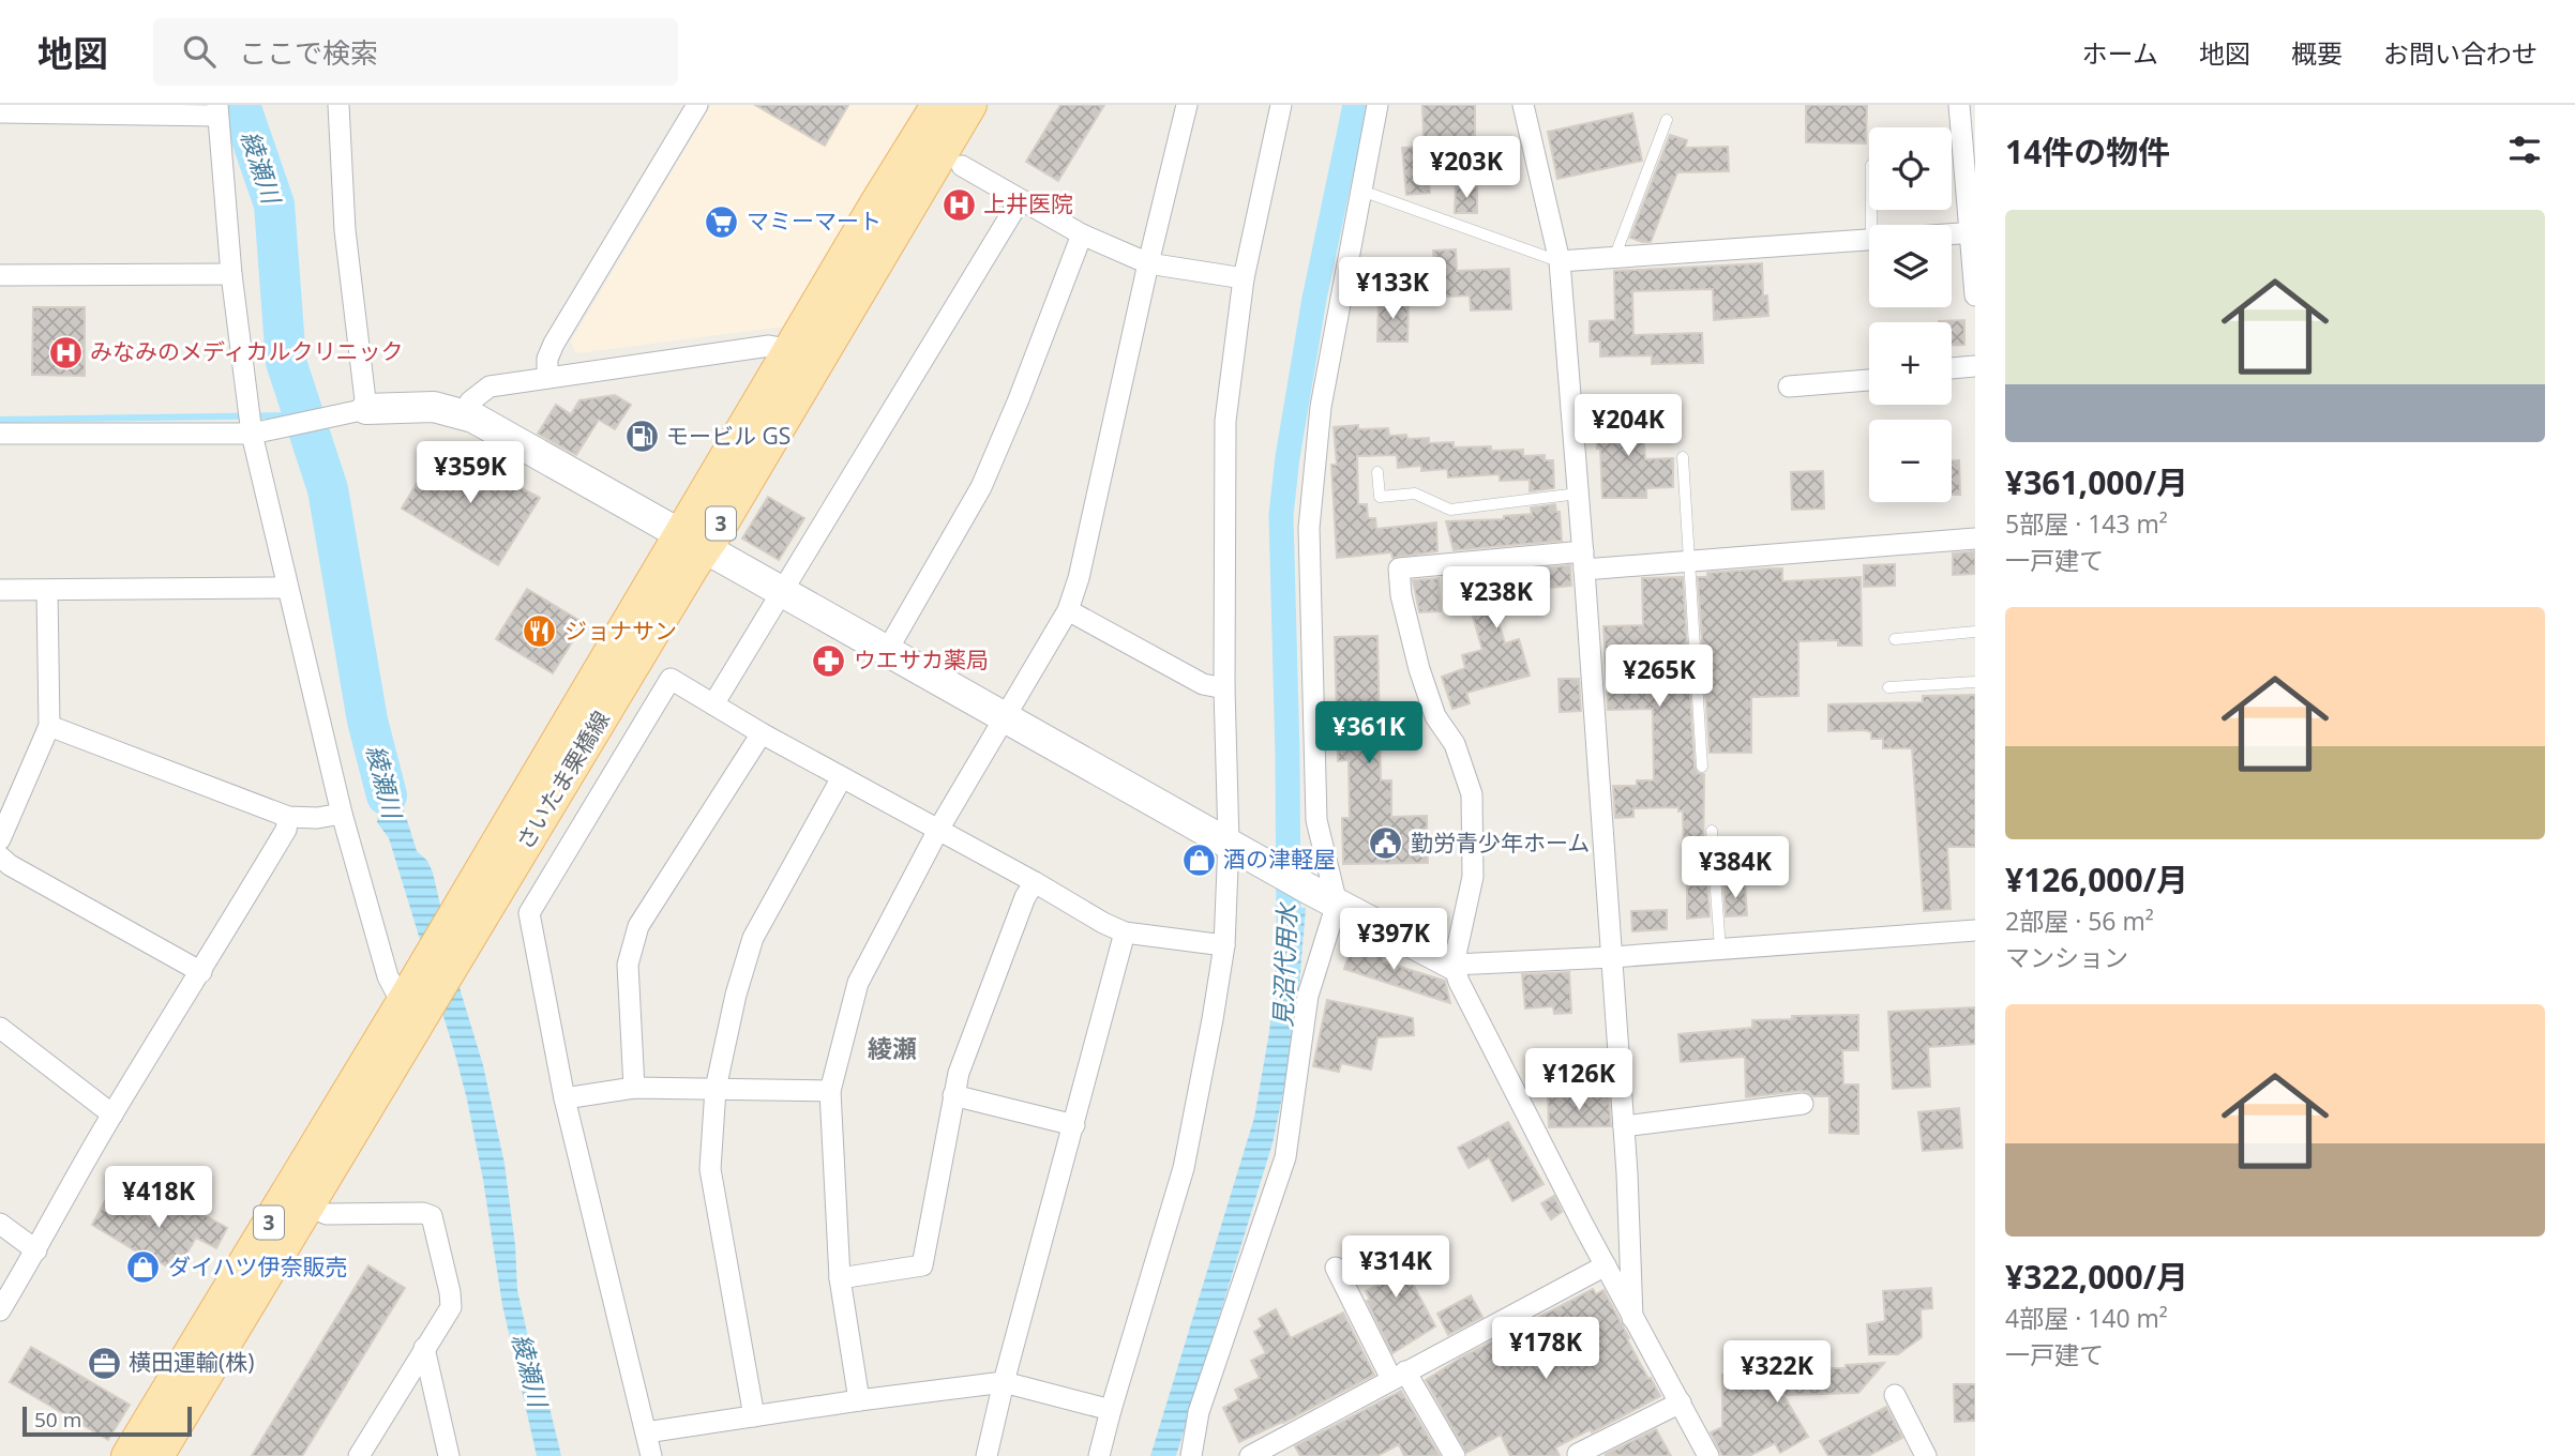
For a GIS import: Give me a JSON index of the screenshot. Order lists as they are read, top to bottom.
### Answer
{
  "streets": {
    "main road": ["3", "さいたま栗橋線"]
  },
  "districts": ["綾瀬"],
  "water": ["綾瀬川", "見沼代用水"],
  "places": {
    "hospital": ["上井医院", "みなみのメディカルクリニック"],
    "supermarket": ["マミーマート"],
    "fuel station": ["モービル GS"],
    "restaurant": ["ジョナサン"],
    "pharmacy": ["ウエサカ薬局"],
    "public building": ["勤労青少年ホーム"],
    "shop": ["酒の津軽屋", "ダイハツ伊奈販売"],
    "office": ["横田運輸(株)"]
  },
  "scale_bar": "50 m",
  "page": {
    "header": "地図",
    "search": "ここで検索",
    "nav": [
      "ホーム",
      "地図",
      "概要",
      "お問い合わせ"
    ],
    "heading": "14件の物件",
    "map_buttons": ["+", "−"],
    "price": [
      "¥203K",
      "¥133K",
      "¥204K",
      "¥359K",
      "¥238K",
      "¥265K",
      "¥361K",
      "¥384K",
      "¥397K",
      "¥126K",
      "¥418K",
      "¥314K",
      "¥178K",
      "¥322K"
    ],
    "list": [
      {
        "name": "¥361,000/月",
        "note": "5部屋 · 143 m² · 一戸建て"
      },
      {
        "name": "¥126,000/月",
        "note": "2部屋 · 56 m² · マンション"
      },
      {
        "name": "¥322,000/月",
        "note": "4部屋 · 140 m² · 一戸建て"
      }
    ],
    "scale": "50 m"
  }
}
